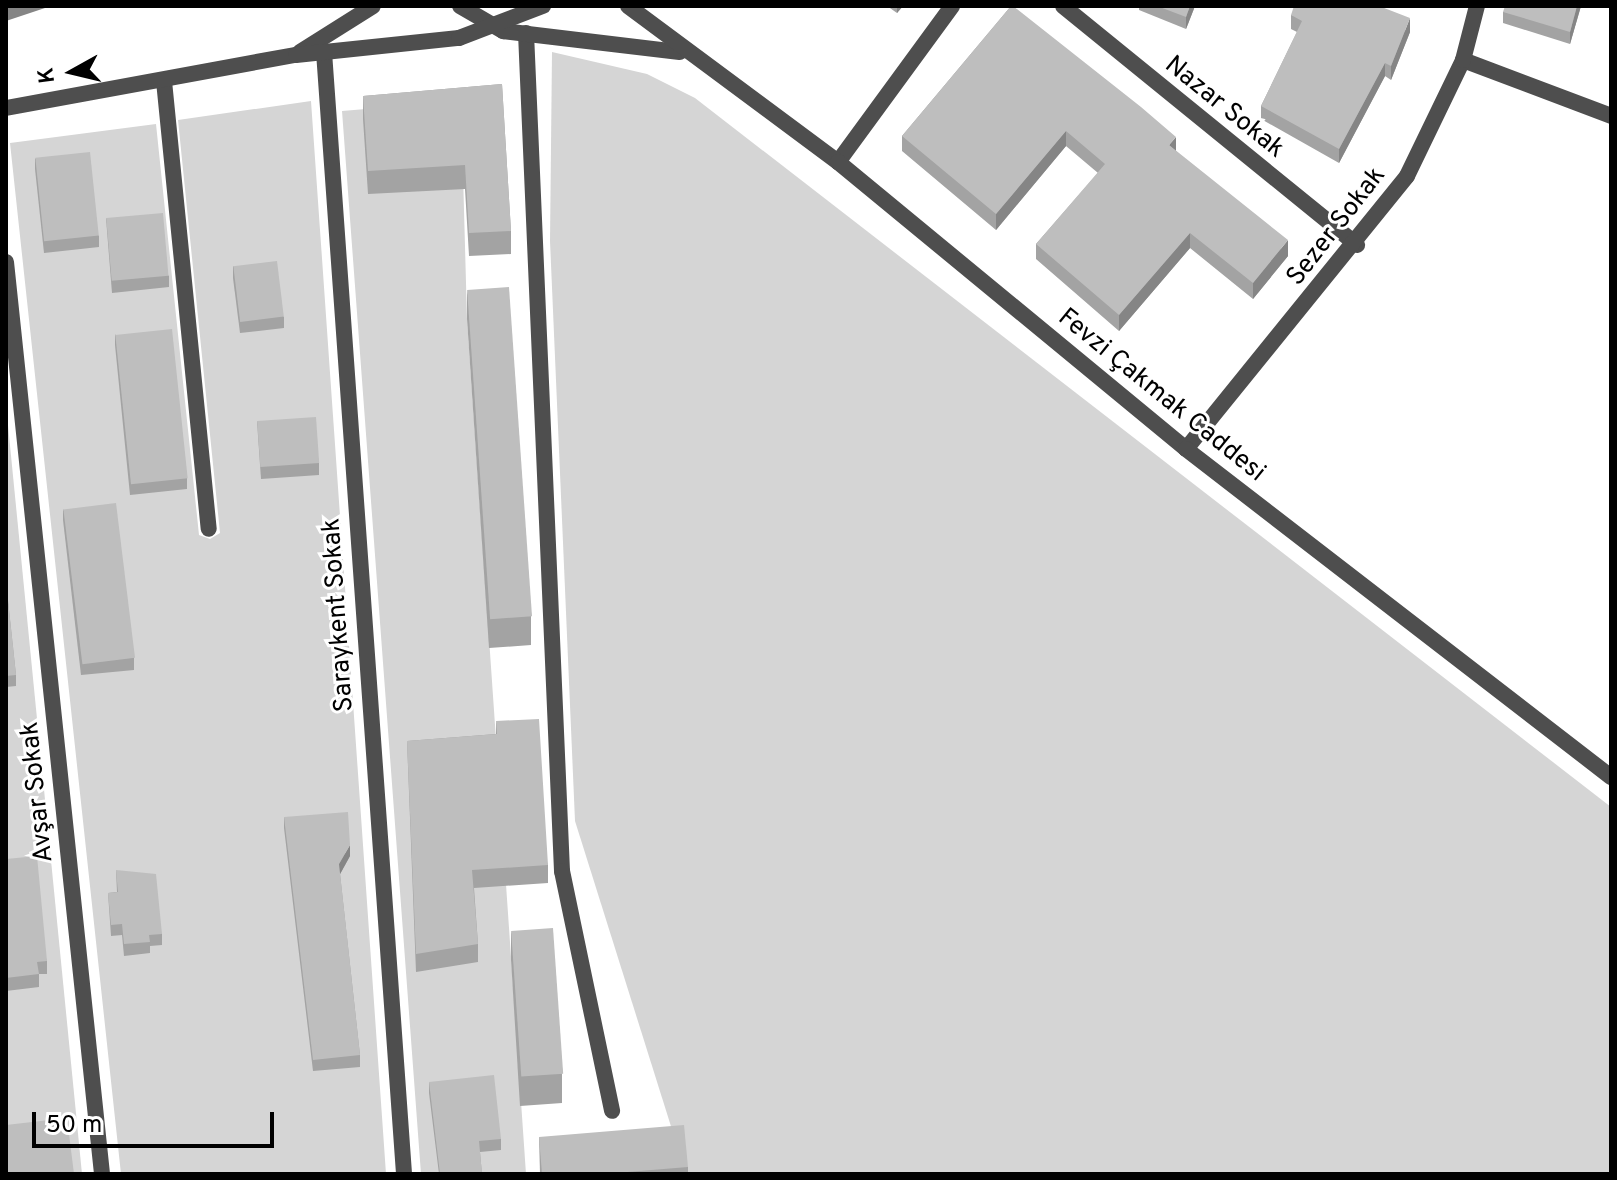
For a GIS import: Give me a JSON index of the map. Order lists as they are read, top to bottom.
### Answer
{
  "streets": {
    "street": [
      "Nazar Sokak",
      "Sezer Sokak",
      "Fevzi Çakmak Caddesi",
      "Saraykent Sokak",
      "Avşar Sokak"
    ]
  },
  "crossings": [
    ["Nazar Sokak", "Sezer Sokak"],
    ["Sezer Sokak", "Fevzi Çakmak Caddesi"]
  ],
  "scale_bar": "50 m",
  "north": "left"
}
